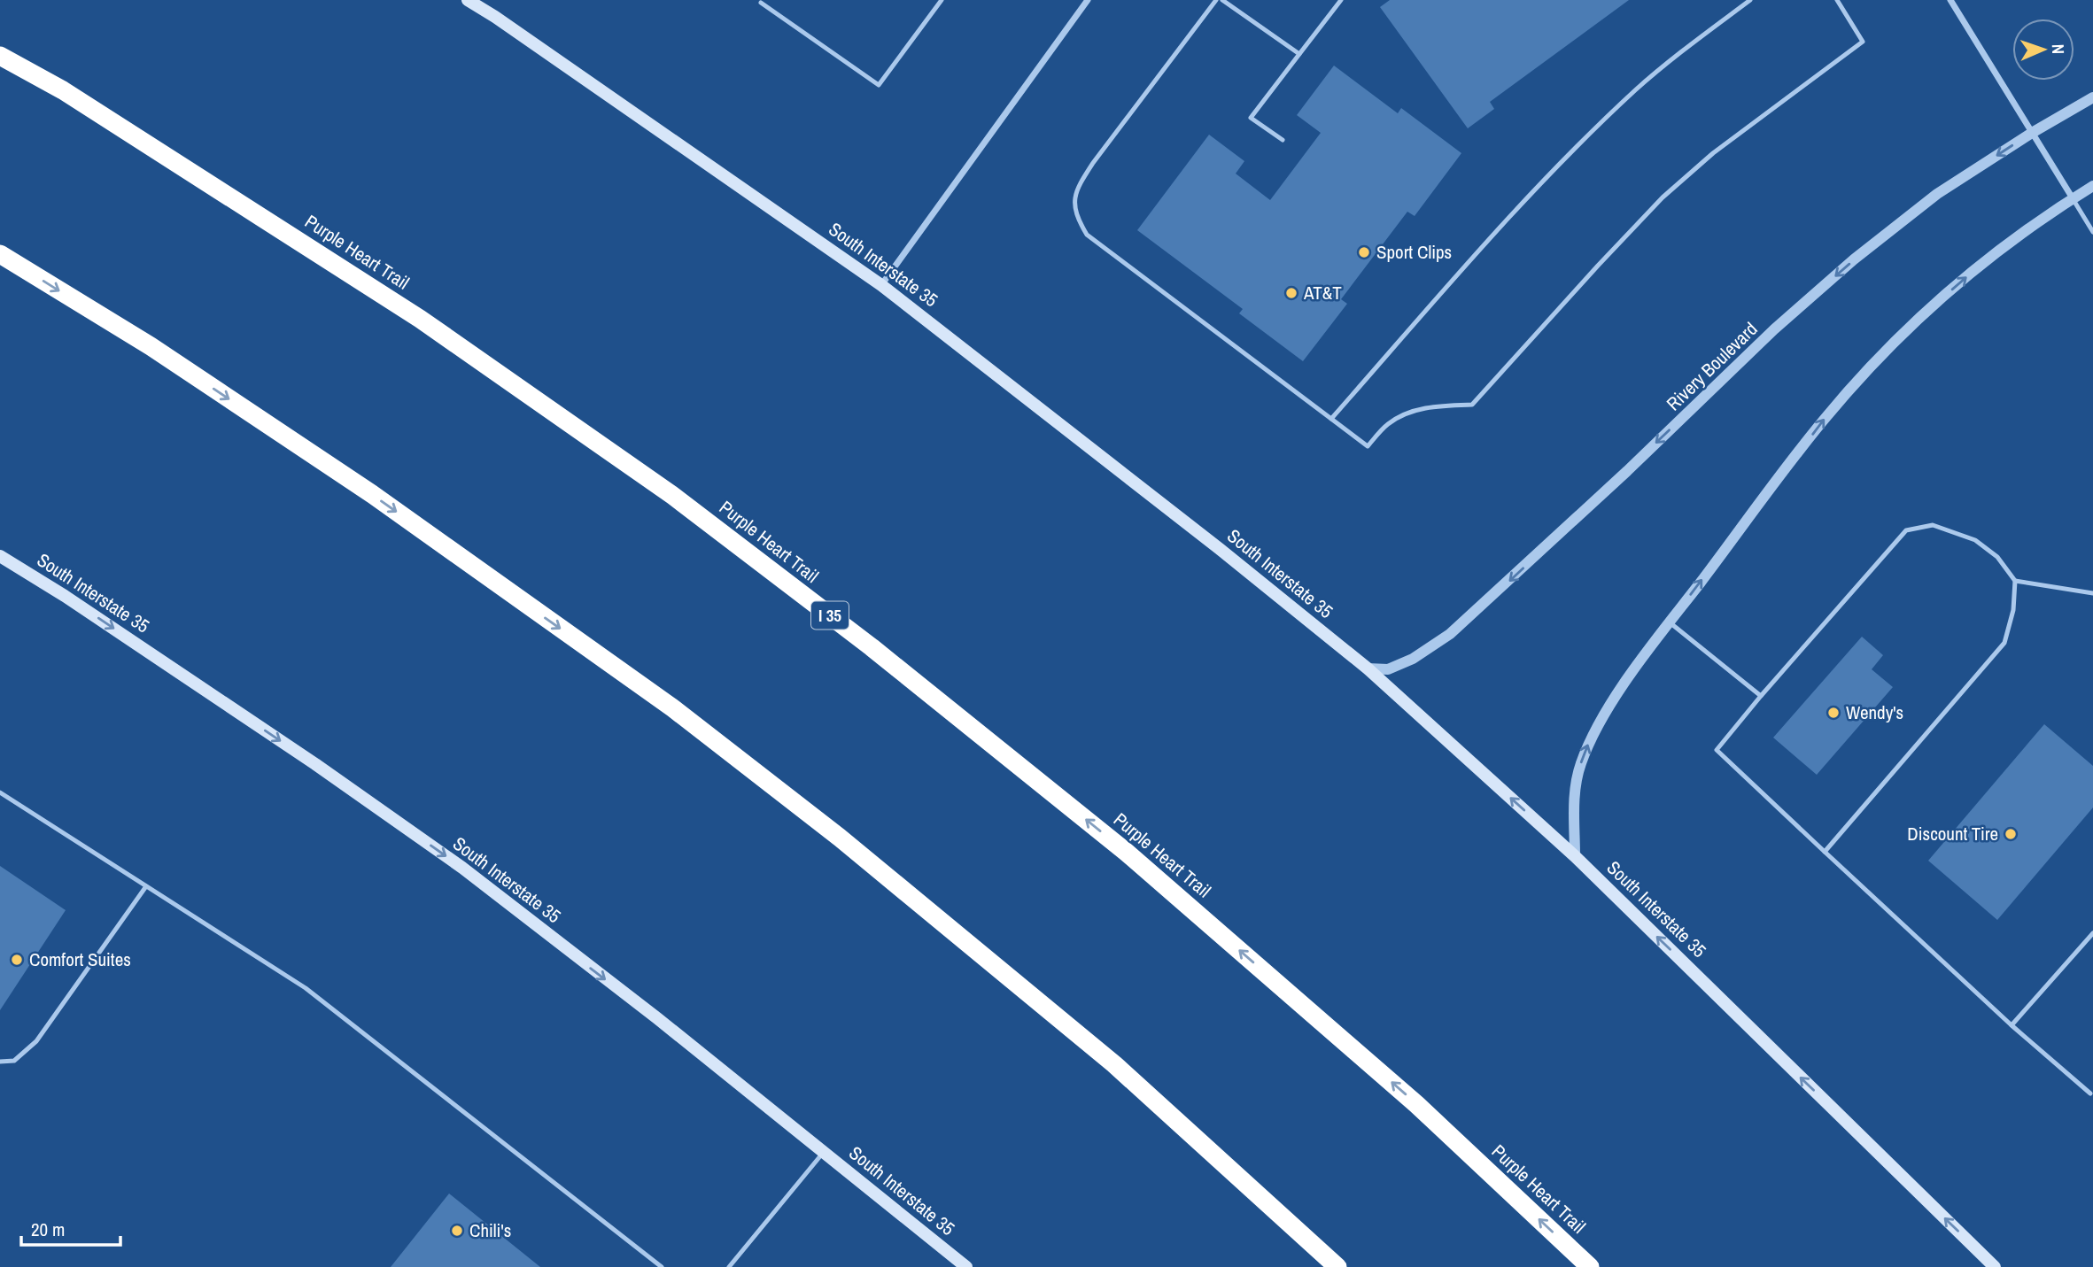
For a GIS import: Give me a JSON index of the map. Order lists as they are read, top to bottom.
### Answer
{
  "streets": {
    "highway": ["Purple Heart Trail", "I 35"],
    "main road": ["South Interstate 35"],
    "street": ["Rivery Boulevard"]
  },
  "crossings": [
    ["South Interstate 35", "Rivery Boulevard"]
  ],
  "one_way": ["Purple Heart Trail"],
  "places": [
    "Sport Clips",
    "AT&T",
    "Wendy's",
    "Discount Tire",
    "Comfort Suites",
    "Chili's"
  ],
  "scale_bar": "20 m",
  "north": "right"
}
